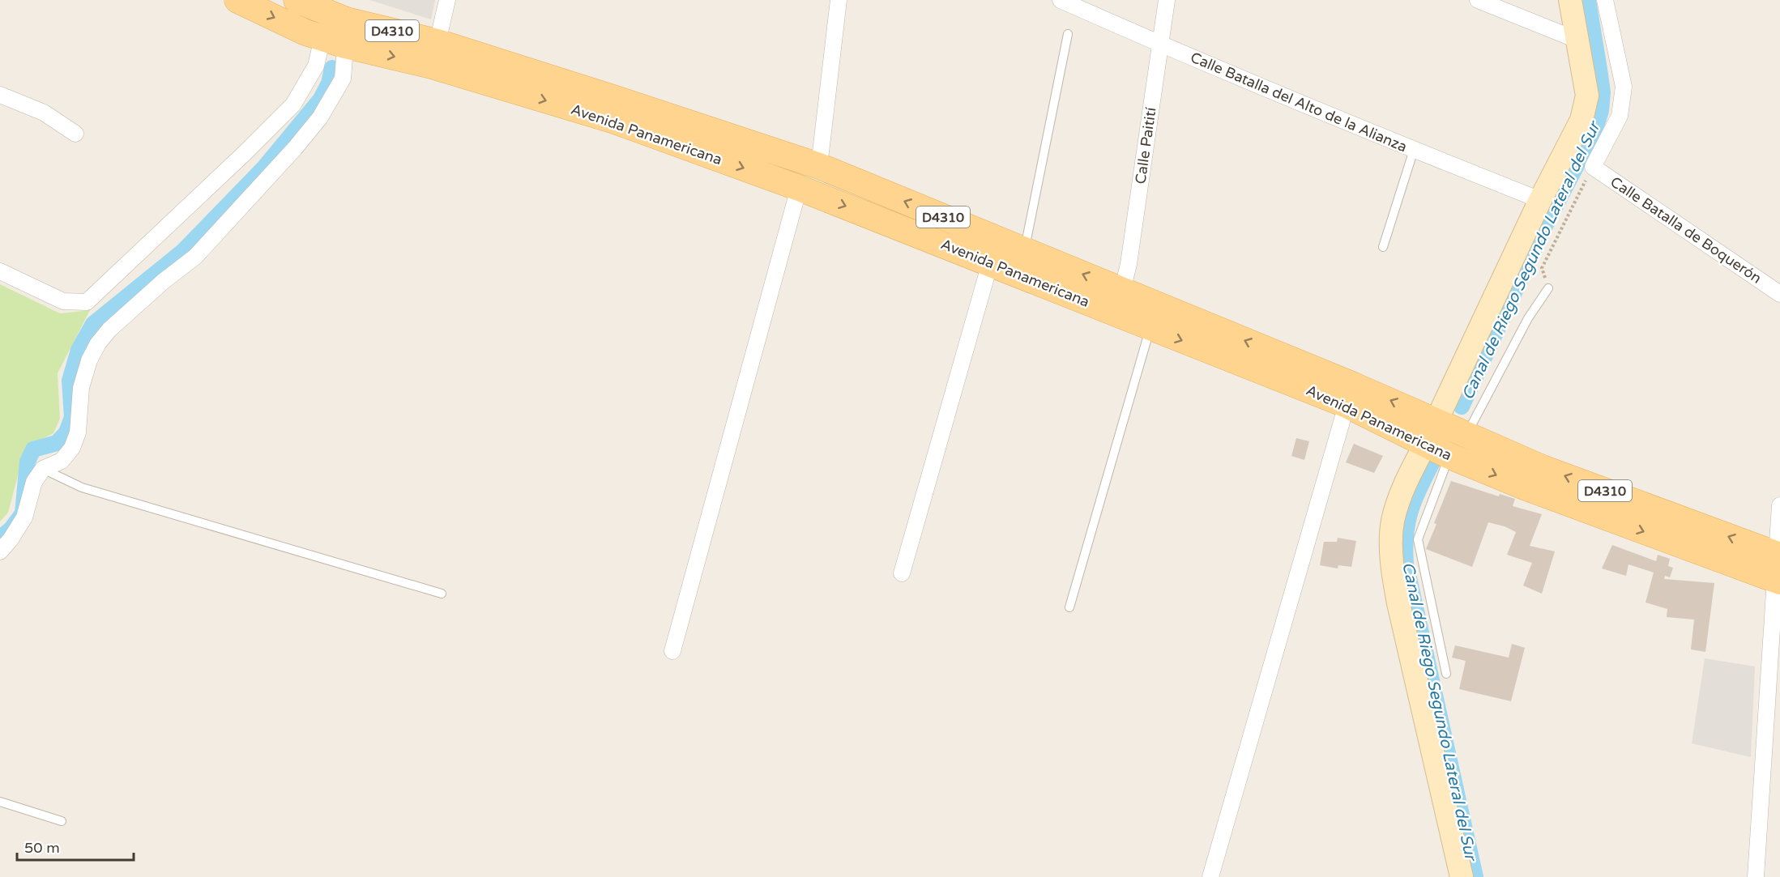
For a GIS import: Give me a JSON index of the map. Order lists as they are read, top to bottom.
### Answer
{
  "streets": {
    "main road": ["D4310", "Avenida Panamericana"],
    "street": ["Calle Batalla del Alto de la Alianza", "Calle Paitití", "Calle Batalla de Boquerón"]
  },
  "crossings": [
    ["Calle Batalla del Alto de la Alianza", "Calle Paitití"],
    ["Avenida Panamericana", "Calle Paitití"]
  ],
  "water": ["Canal de Riego Segundo Lateral del Sur"],
  "scale_bar": "50 m"
}
